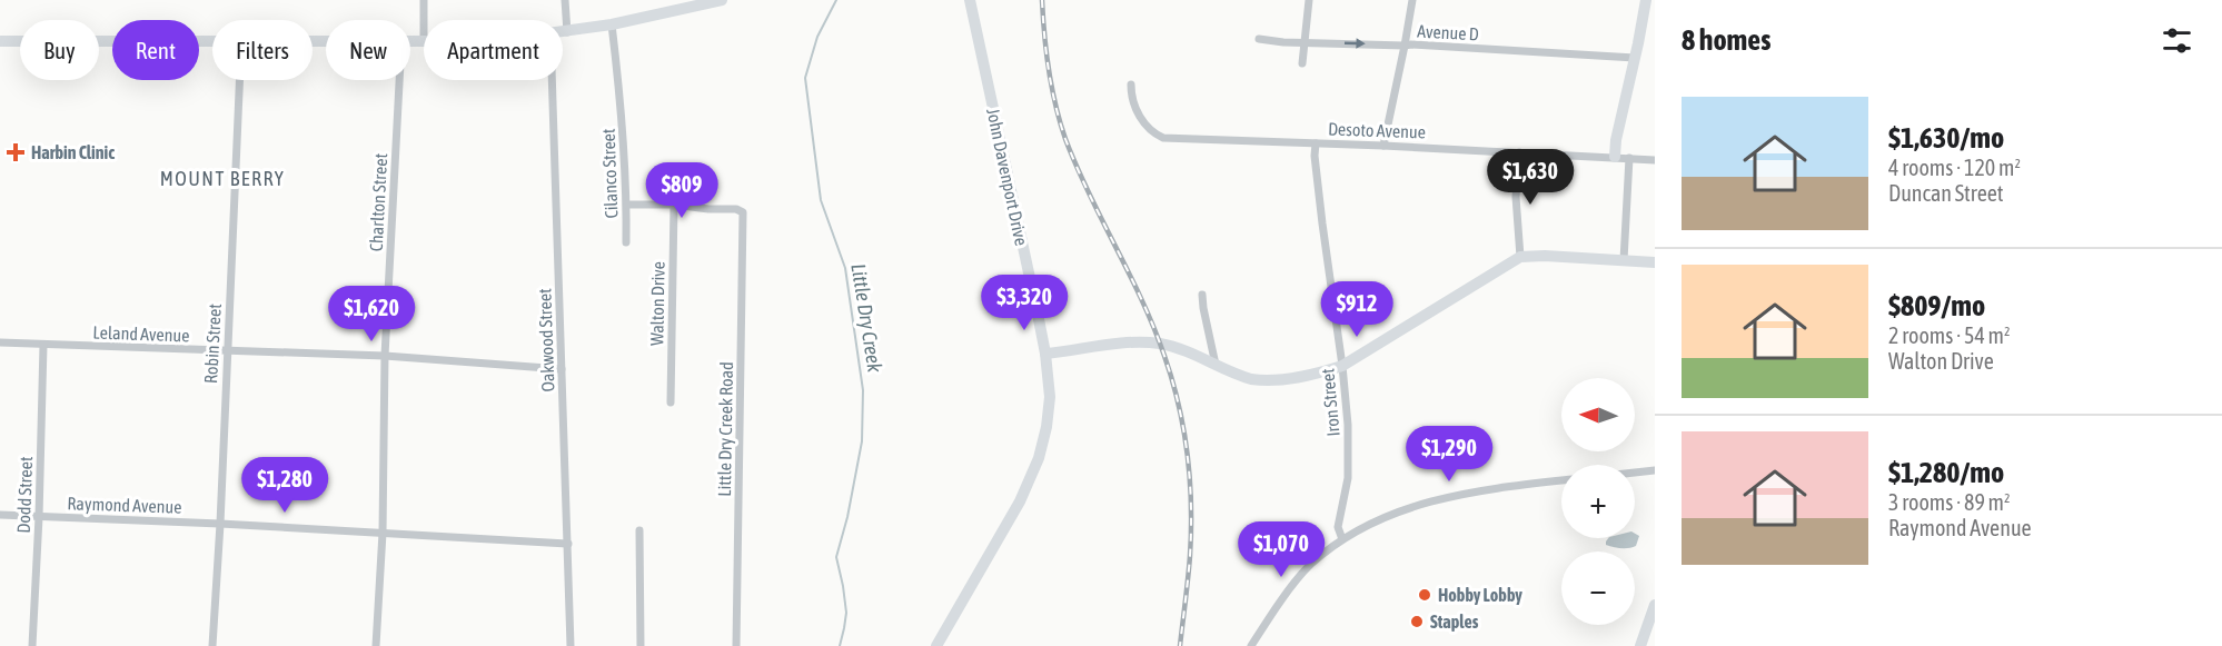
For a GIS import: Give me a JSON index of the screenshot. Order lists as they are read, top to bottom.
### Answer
{
  "streets": {
    "street": [
      "Avenue D",
      "Desoto Avenue",
      "Cilanco Street",
      "John Davenport Drive",
      "Charlton Street",
      "Walton Drive",
      "Leland Avenue",
      "Oakwood Street",
      "Robin Street",
      "Iron Street",
      "Little Dry Creek Road",
      "Dodd Street",
      "Raymond Avenue"
    ]
  },
  "crossings": [
    ["Desoto Avenue", "Iron Street"],
    ["Charlton Street", "Leland Avenue"],
    ["Charlton Street", "Raymond Avenue"],
    ["Walton Drive", "Little Dry Creek Road"],
    ["Leland Avenue", "Oakwood Street"],
    ["Leland Avenue", "Robin Street"],
    ["Leland Avenue", "Dodd Street"],
    ["Oakwood Street", "Raymond Avenue"],
    ["Robin Street", "Raymond Avenue"],
    ["Dodd Street", "Raymond Avenue"]
  ],
  "districts": ["MOUNT BERRY"],
  "water": ["Little Dry Creek"],
  "places": {
    "health": ["Harbin Clinic"],
    "other": ["Hobby Lobby", "Staples"]
  },
  "north": "left",
  "page": {
    "heading": "8 homes",
    "chip": [
      "Buy",
      "Rent",
      "Filters",
      "New",
      "Apartment"
    ],
    "list": [
      {
        "name": "$1,630/mo",
        "note": "4 rooms · 120 m² · Duncan Street"
      },
      {
        "name": "$809/mo",
        "note": "2 rooms · 54 m² · Walton Drive"
      },
      {
        "name": "$1,280/mo",
        "note": "3 rooms · 89 m² · Raymond Avenue"
      }
    ],
    "price": [
      "$1,630",
      "$809",
      "$3,320",
      "$912",
      "$1,620",
      "$1,290",
      "$1,280",
      "$1,070"
    ],
    "map_buttons": ["+", "−"]
  }
}
